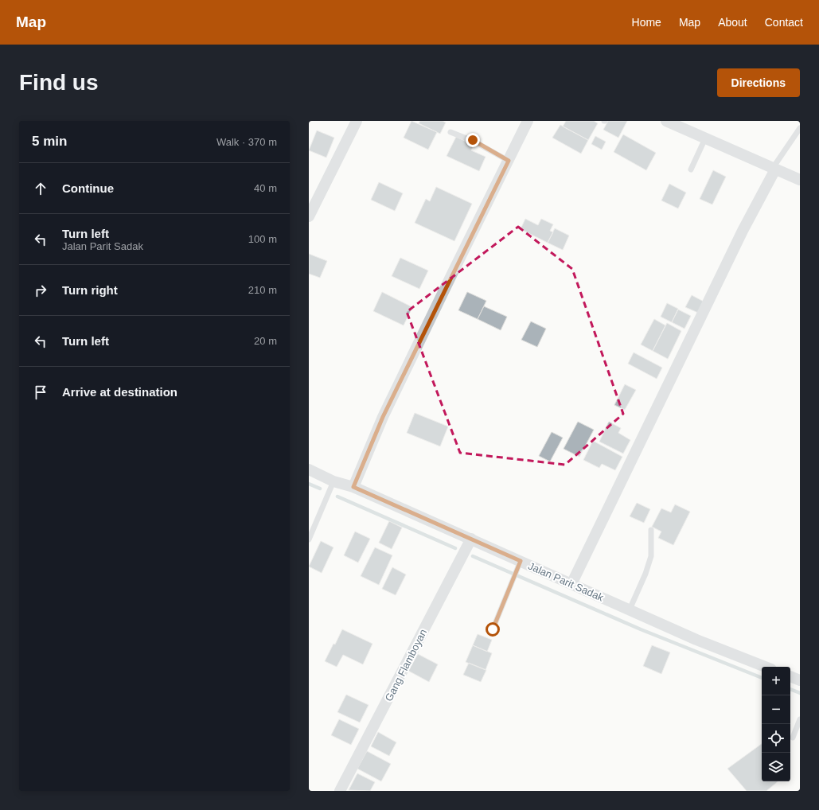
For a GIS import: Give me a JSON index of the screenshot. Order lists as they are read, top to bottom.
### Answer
{
  "streets": {
    "street": ["Jalan Parit Sadak", "Gang Flamboyan"]
  },
  "crossings": [
    ["Jalan Parit Sadak", "Gang Flamboyan"]
  ],
  "page": {
    "header": "Map",
    "nav": [
      "Home",
      "Map",
      "About",
      "Contact"
    ],
    "buttons": "Directions",
    "title": "Find us",
    "heading": ["5 min", "Walk · 370 m"],
    "list": [
      ["Continue", "40 m"],
      ["Turn left", "Jalan Parit Sadak", "100 m"],
      ["Turn right", "210 m"],
      ["Turn left", "20 m"],
      "Arrive at destination"
    ],
    "map_buttons": ["+", "−"]
  }
}
